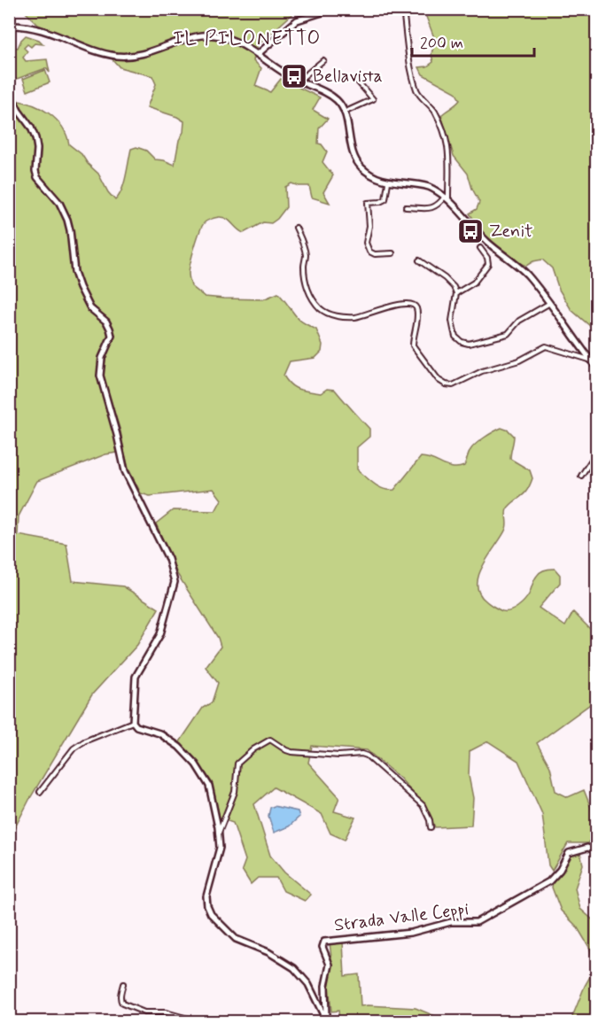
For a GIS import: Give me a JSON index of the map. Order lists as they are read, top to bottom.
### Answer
{
  "streets": {
    "street": ["Strada Valle Ceppi"]
  },
  "districts": ["IL PILONETTO"],
  "places": {
    "bus stop": ["Bellavista", "Zenit"]
  },
  "scale_bar": "200 m"
}
